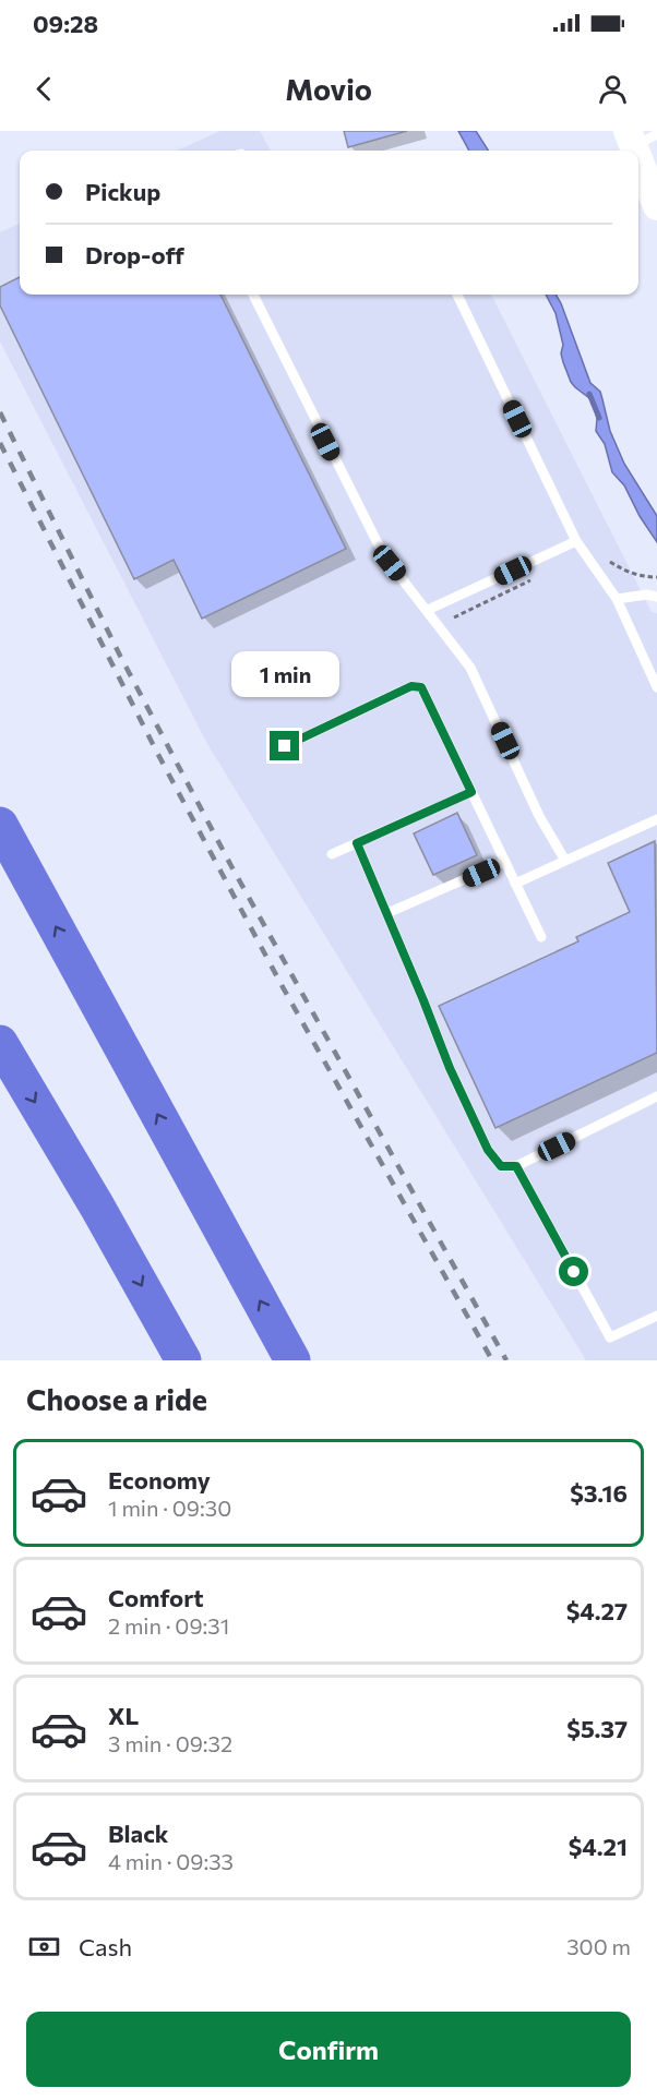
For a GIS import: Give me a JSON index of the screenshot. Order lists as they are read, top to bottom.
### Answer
{
  "page": {
    "status": "09:28",
    "header": "Movio",
    "banner": ["Pickup", "Drop-off"],
    "bubble": "1 min",
    "heading": "Choose a ride",
    "list": [
      {
        "name": "Economy",
        "note": "1 min · 09:30",
        "value": "$3.16"
      },
      {
        "name": "Comfort",
        "note": "2 min · 09:31",
        "value": "$4.27"
      },
      {
        "name": "XL",
        "note": "3 min · 09:32",
        "value": "$5.37"
      },
      {
        "name": "Black",
        "note": "4 min · 09:33",
        "value": "$4.21"
      }
    ],
    "pay": ["Cash", "300 m"],
    "buttons": "Confirm"
  }
}
